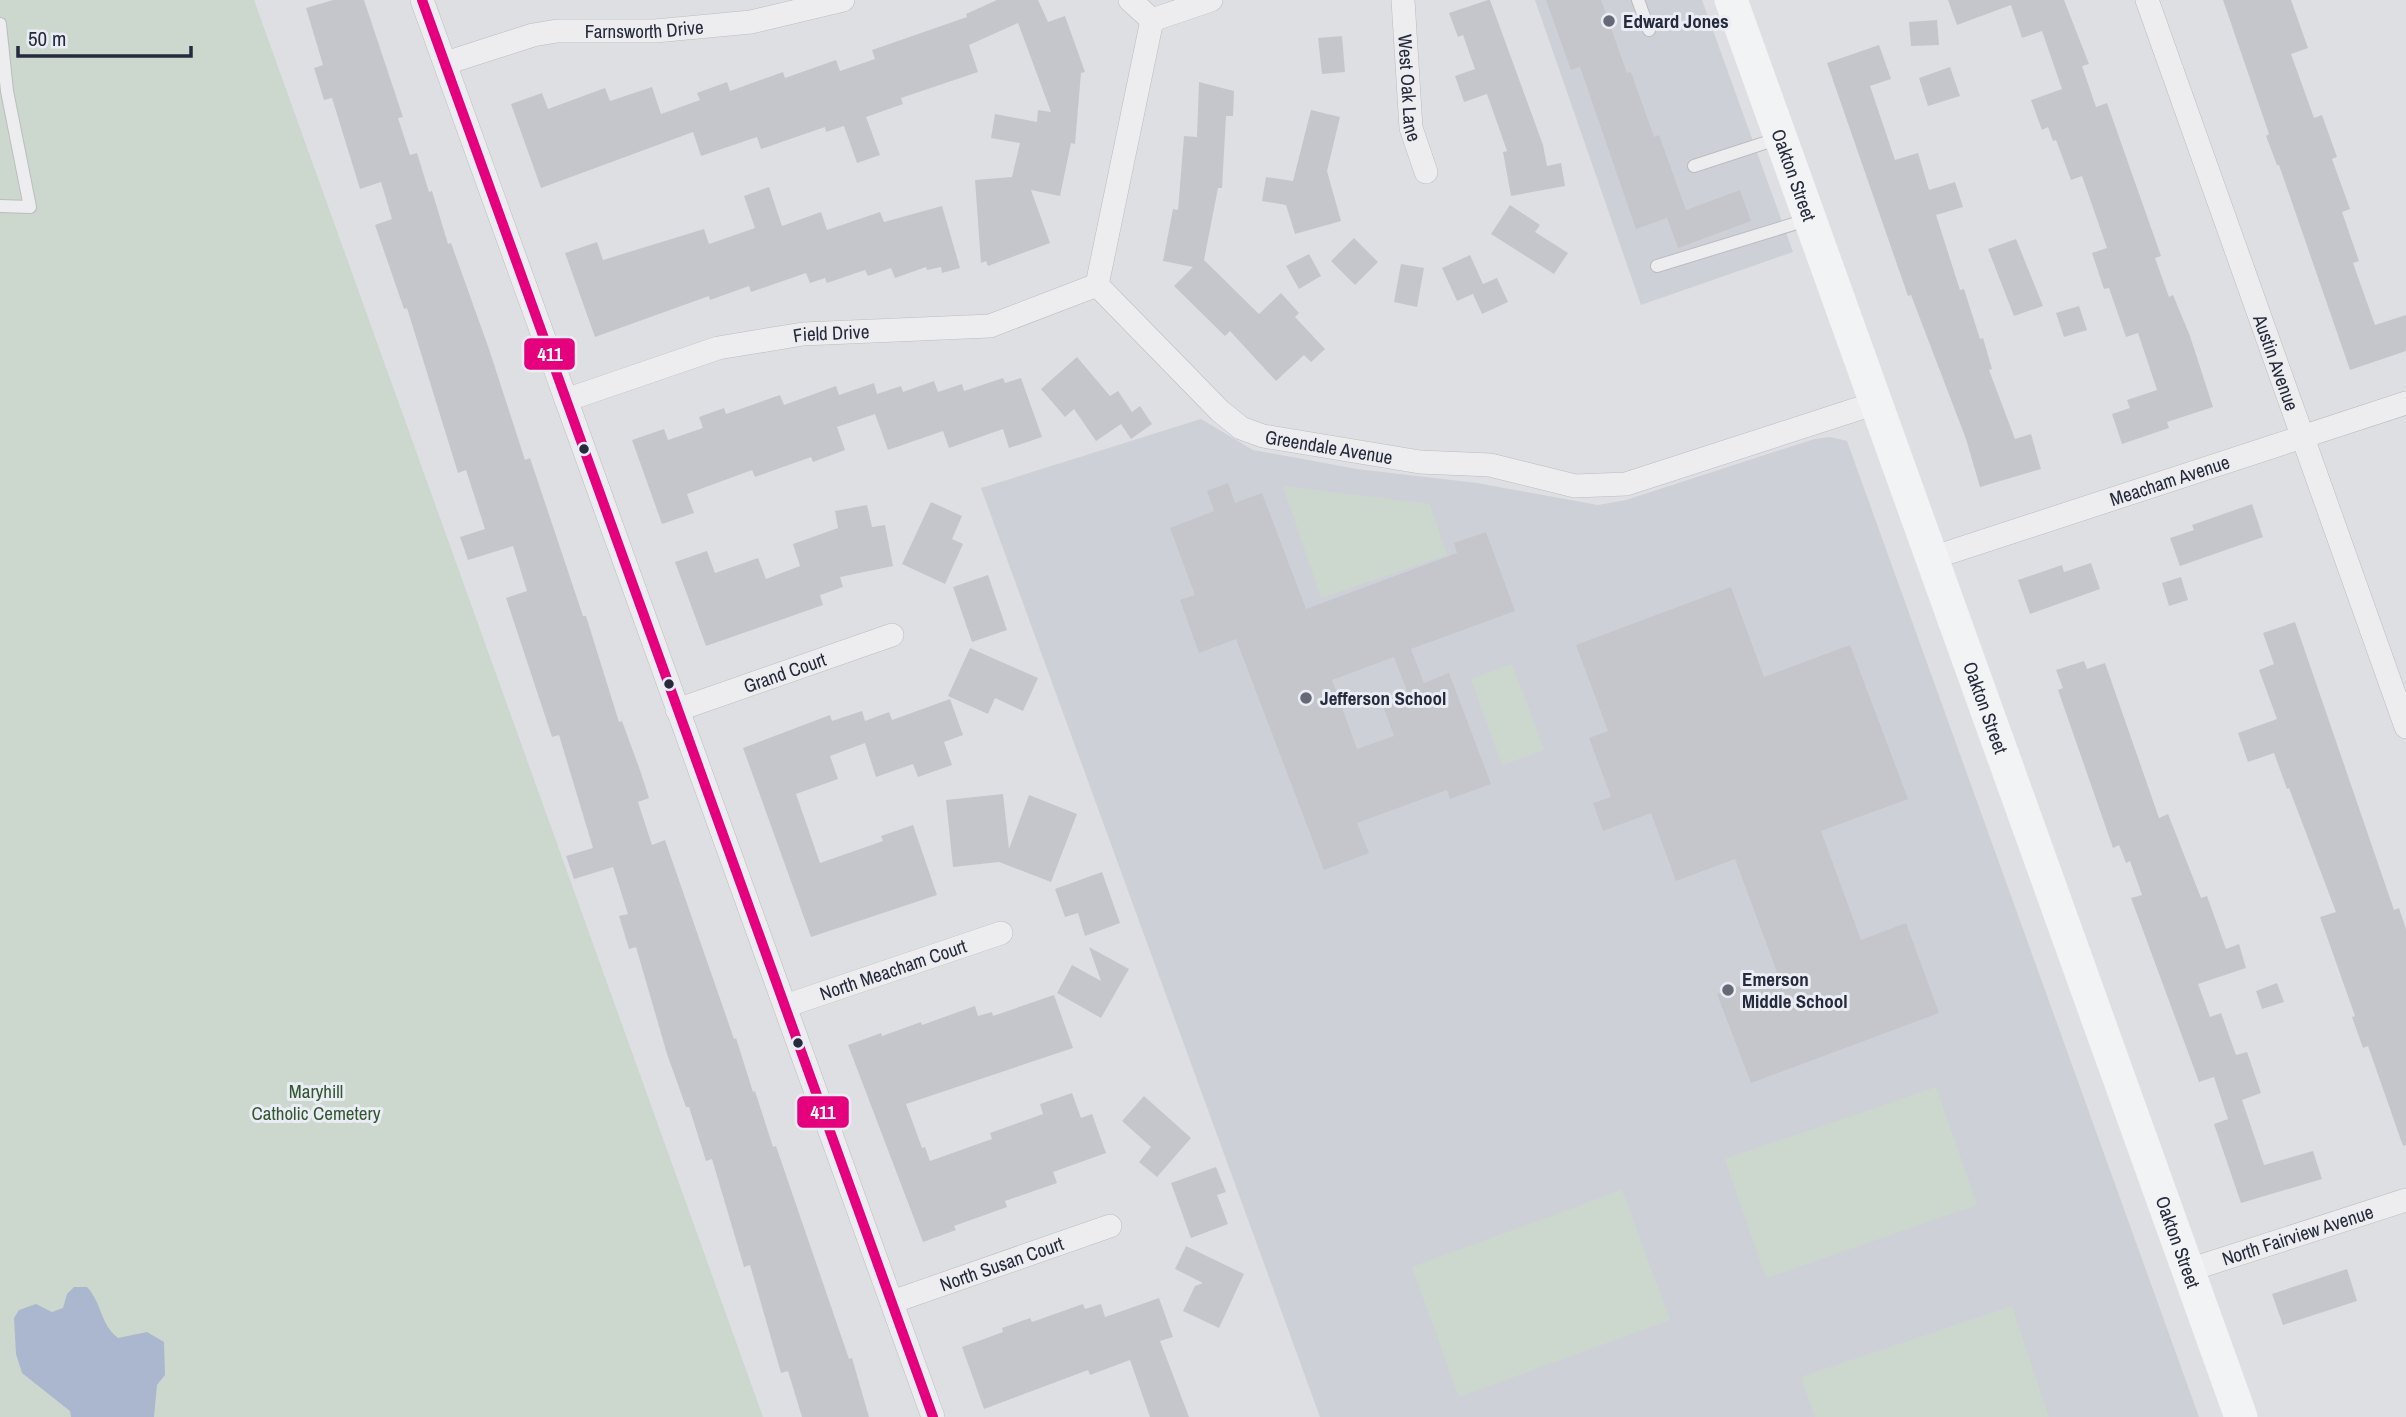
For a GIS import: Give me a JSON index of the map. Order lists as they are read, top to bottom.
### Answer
{
  "streets": {
    "main road": ["Oakton Street"],
    "street": [
      "Farnsworth Drive",
      "West Oak Lane",
      "Field Drive",
      "Austin Avenue",
      "Greendale Avenue",
      "Meacham Avenue",
      "Grand Court",
      "North Meacham Court",
      "North Fairview Avenue",
      "North Susan Court"
    ]
  },
  "crossings": [
    ["Oakton Street", "Greendale Avenue"],
    ["Oakton Street", "Meacham Avenue"],
    ["Oakton Street", "North Fairview Avenue"],
    ["Field Drive", "Greendale Avenue"],
    ["Austin Avenue", "Meacham Avenue"]
  ],
  "parks": ["Maryhill Catholic Cemetery"],
  "places": ["Edward Jones", "Jefferson School", "Emerson Middle School"],
  "lines": ["transit line 411"],
  "scale_bar": "50 m"
}
